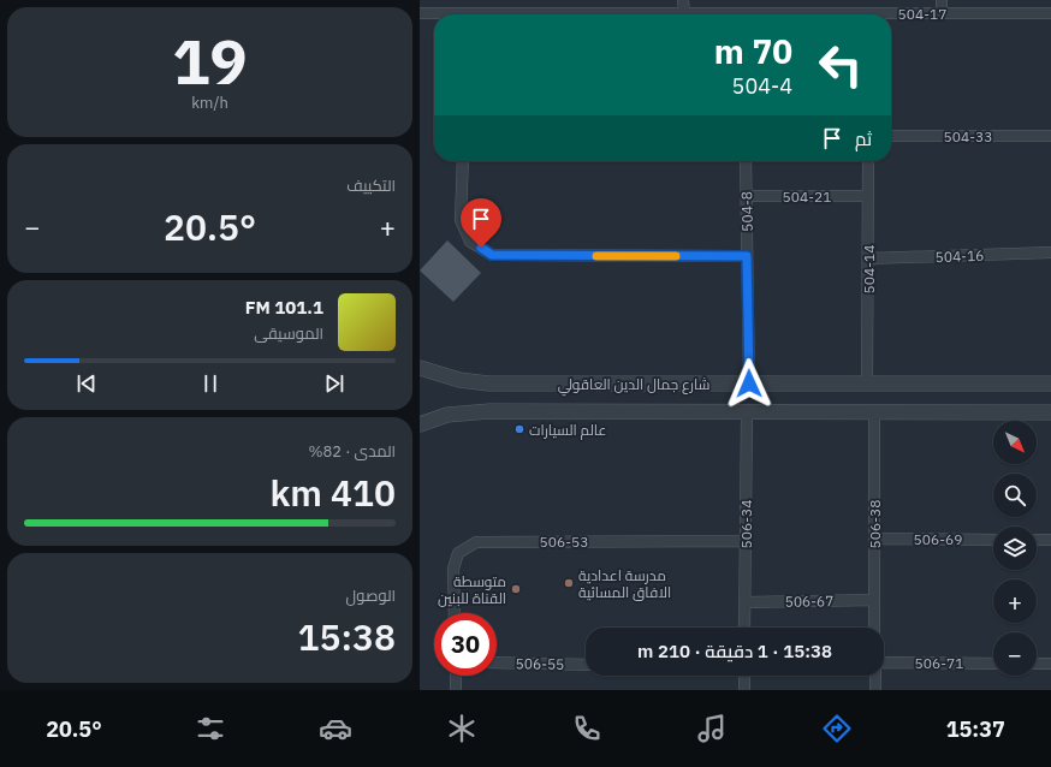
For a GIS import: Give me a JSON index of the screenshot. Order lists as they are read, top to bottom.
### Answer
{
  "streets": {
    "street": [
      "504-17",
      "504-33",
      "504-21",
      "504-8",
      "504-16",
      "504-14",
      "شارع جمال الدين العاقولي",
      "506-34",
      "506-38",
      "506-69",
      "506-53",
      "506-67",
      "506-71",
      "506-55"
    ]
  },
  "crossings": [
    ["504-21", "504-8"],
    ["504-21", "504-14"],
    ["504-8", "شارع جمال الدين العاقولي"],
    ["504-16", "504-14"],
    ["504-14", "شارع جمال الدين العاقولي"],
    ["شارع جمال الدين العاقولي", "506-34"],
    ["شارع جمال الدين العاقولي", "506-38"],
    ["506-34", "506-53"],
    ["506-34", "506-67"],
    ["506-38", "506-69"],
    ["506-38", "506-67"]
  ],
  "places": ["عالم السيارات", "مدرسة اعدادية الافاق المسائية", "متوسطة القناة للبنين"],
  "north": "bottom right",
  "page": {
    "tile": [
      ["19", "km/h"],
      "التكييف",
      ["المدى · 82%", "410 km"],
      ["الوصول", "15:38"]
    ],
    "turn": ["70 m", "504-4"],
    "then": "ثم",
    "heat": ["−", "20.5°", "+"],
    "song": ["101.1 FM", "الموسيقى"],
    "map_buttons": ["+", "−"],
    "limit": "30",
    "trip": "15:38 · 1 دقيقة · 210 m",
    "tabs": ["15:37", "20.5°"]
  }
}
